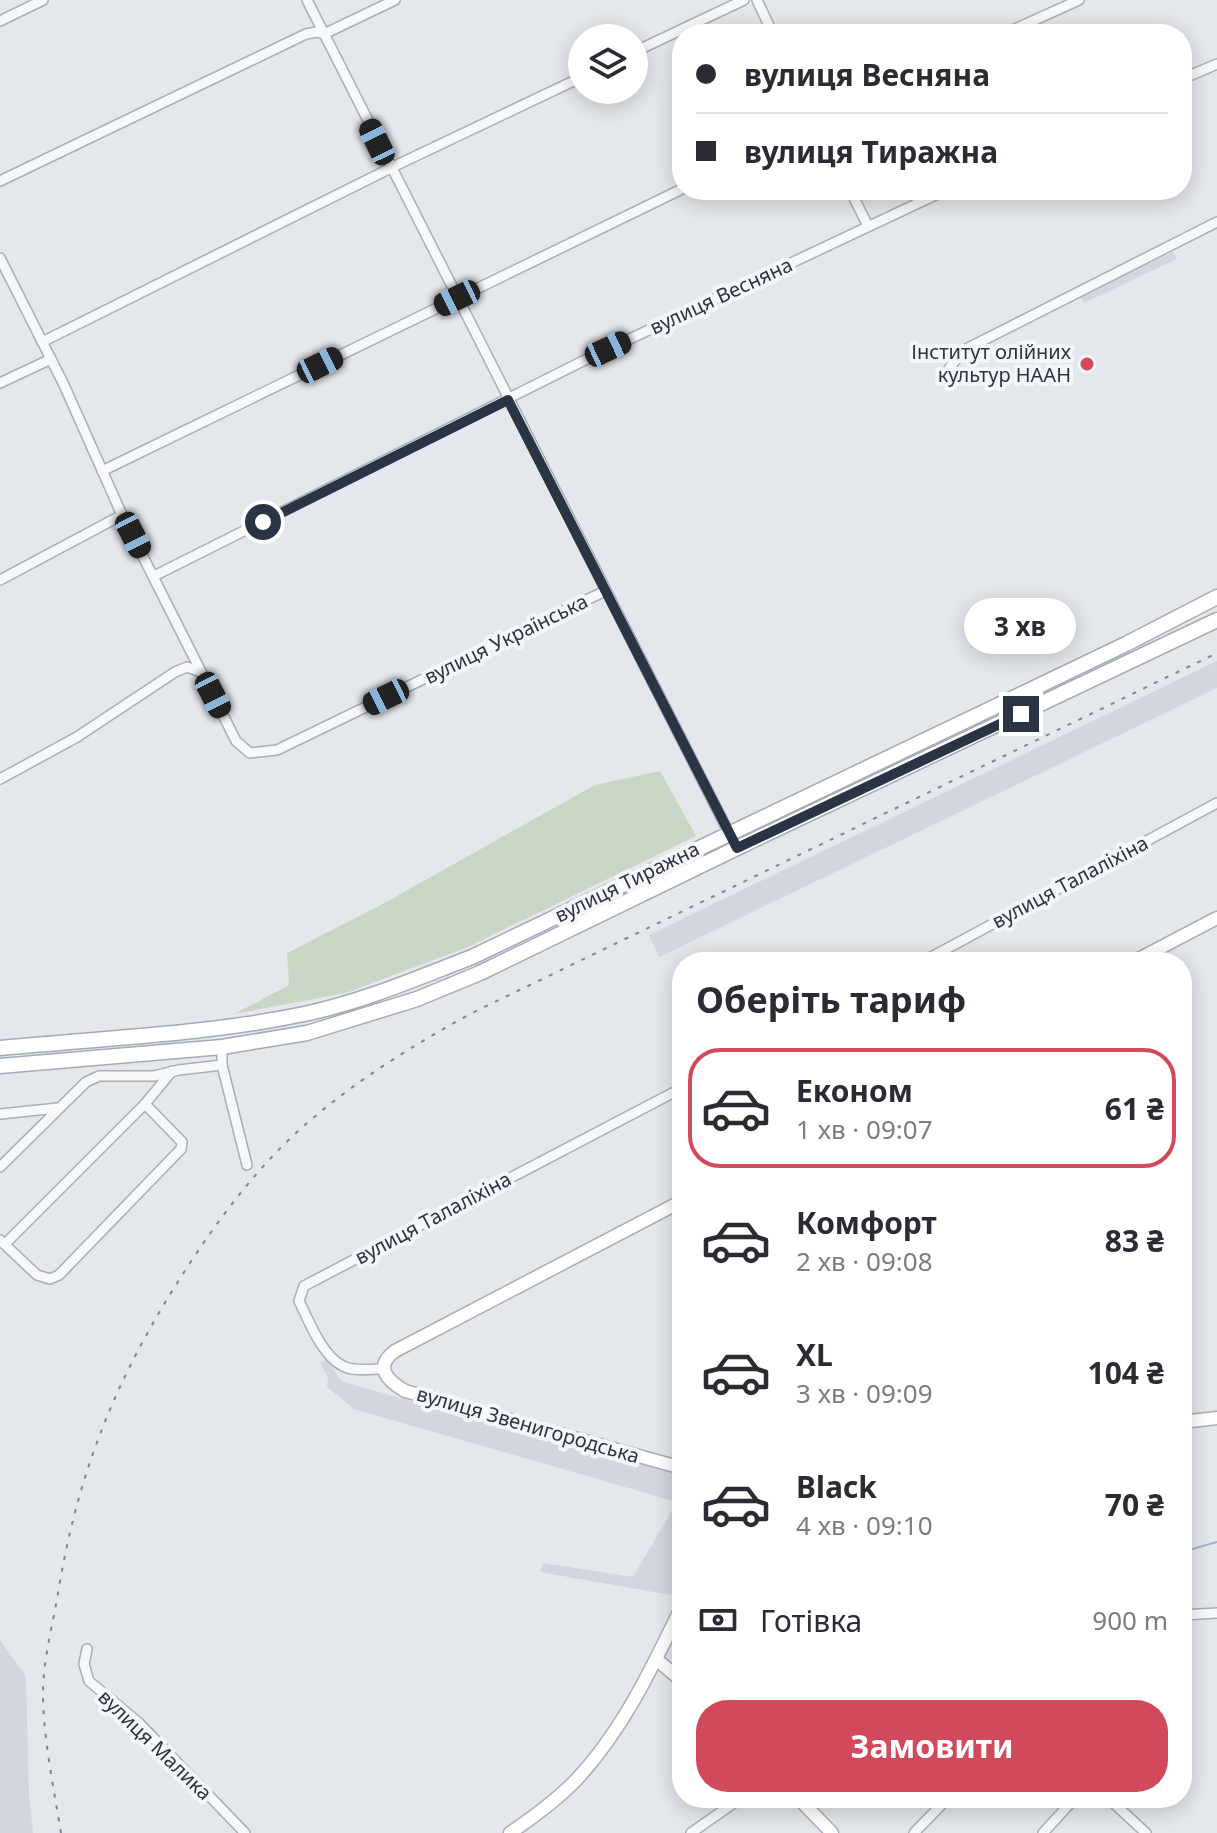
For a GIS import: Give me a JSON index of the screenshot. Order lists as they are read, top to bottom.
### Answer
{
  "streets": {
    "main road": ["вулиця Тиражна"],
    "street": [
      "вулиця Весняна",
      "вулиця Українська",
      "вулиця Талаліхіна",
      "вулиця Звенигородська",
      "вулиця Малика"
    ]
  },
  "crossings": [
    ["вулиця Талаліхіна", "вулиця Звенигородська"]
  ],
  "places": ["Інститут олійних культур НААН"],
  "page": {
    "banner": ["вулиця Весняна", "вулиця Тиражна"],
    "bubble": "3 хв",
    "heading": "Оберіть тариф",
    "list": [
      {
        "name": "Економ",
        "note": "1 хв · 09:07",
        "value": "61 ₴"
      },
      {
        "name": "Комфорт",
        "note": "2 хв · 09:08",
        "value": "83 ₴"
      },
      {
        "name": "XL",
        "note": "3 хв · 09:09",
        "value": "104 ₴"
      },
      {
        "name": "Black",
        "note": "4 хв · 09:10",
        "value": "70 ₴"
      }
    ],
    "pay": ["Готівка", "900 m"],
    "buttons": "Замовити"
  }
}
